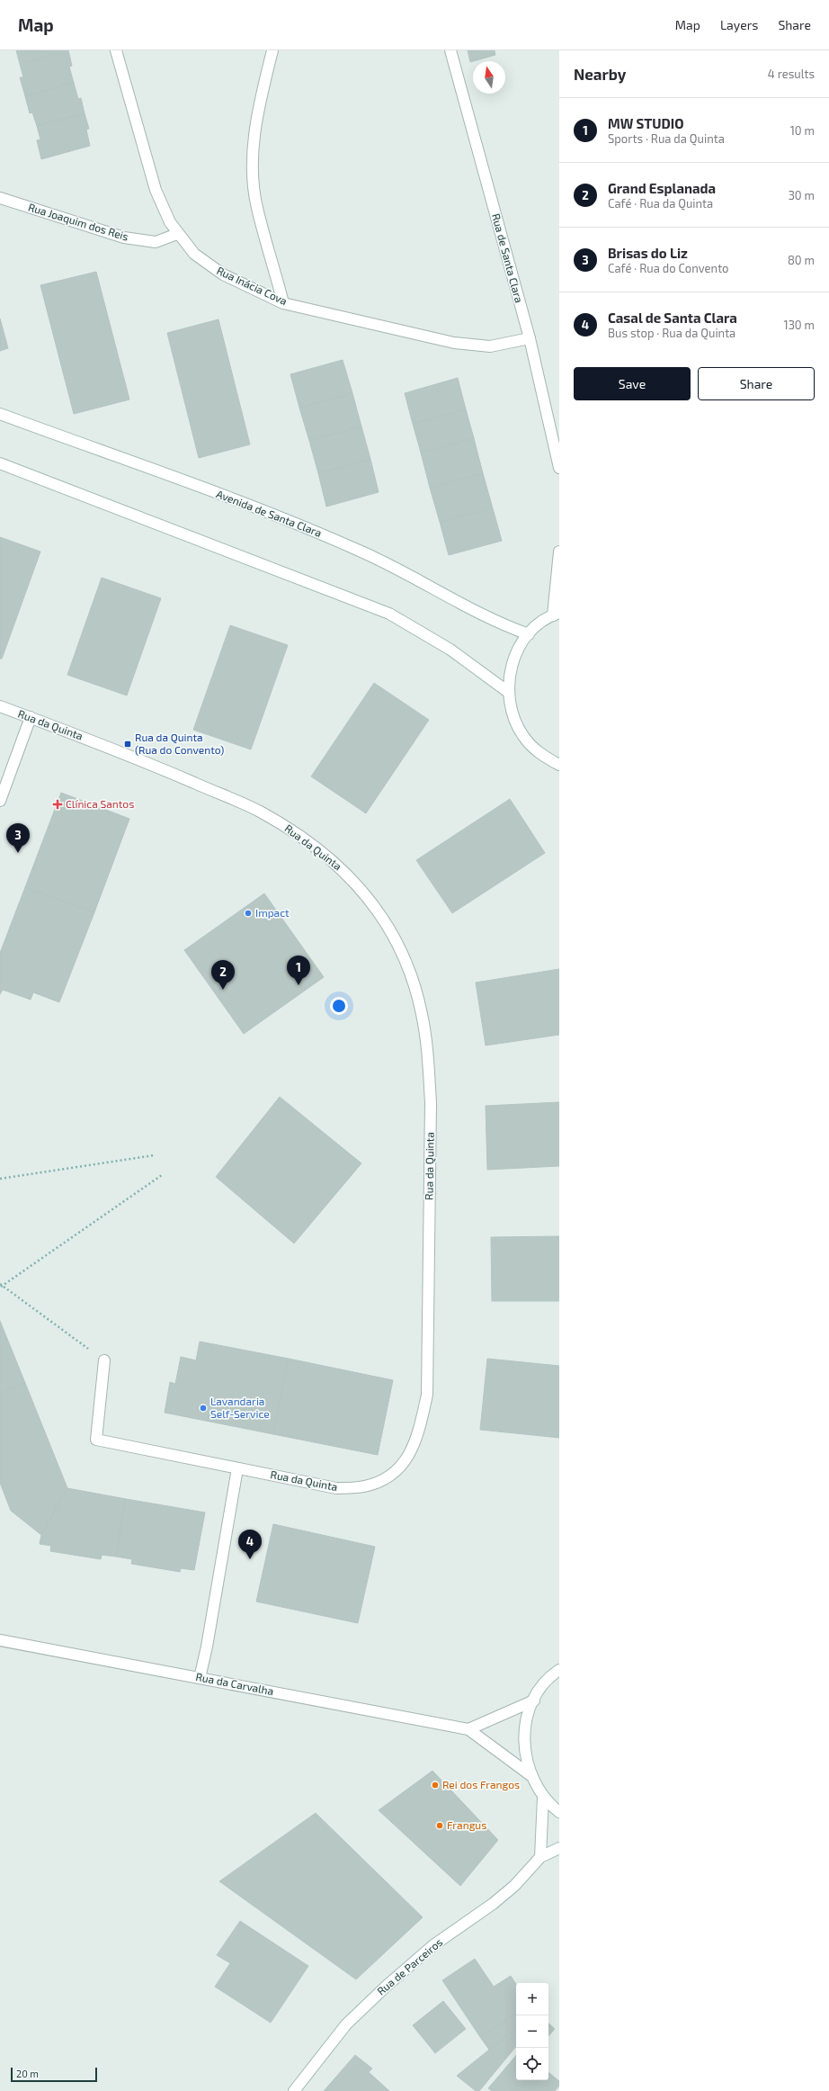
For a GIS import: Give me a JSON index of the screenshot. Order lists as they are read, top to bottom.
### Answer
{
  "streets": {
    "street": [
      "Rua Joaquim dos Reis",
      "Rua de Santa Clara",
      "Rua Inácia Cova",
      "Avenida de Santa Clara",
      "Rua da Quinta",
      "Rua da Carvalha",
      "Rua de Parceiros"
    ]
  },
  "crossings": [
    ["Rua Joaquim dos Reis", "Rua Inácia Cova"],
    ["Rua de Santa Clara", "Rua Inácia Cova"]
  ],
  "places": {
    "transit": ["Rua da Quinta (Rua do Convento)"],
    "health": ["Clínica Santos"],
    "other": [
      "Impact",
      "Lavandaria Self-Service",
      "Rei dos Frangos",
      "Frangus"
    ]
  },
  "scale_bar": "20 m",
  "north": "top",
  "page": {
    "header": "Map",
    "nav": ["Map", "Layers", "Share"],
    "heading": ["Nearby", "4 results"],
    "list": [
      {
        "mark": "1",
        "name": "MW STUDIO",
        "note": "Sports · Rua da Quinta",
        "value": "10 m"
      },
      {
        "mark": "2",
        "name": "Grand Esplanada",
        "note": "Café · Rua da Quinta",
        "value": "30 m"
      },
      {
        "mark": "3",
        "name": "Brisas do Liz",
        "note": "Café · Rua do Convento",
        "value": "80 m"
      },
      {
        "mark": "4",
        "name": "Casal de Santa Clara",
        "note": "Bus stop · Rua da Quinta",
        "value": "130 m"
      }
    ],
    "buttons": ["Save", "Share"],
    "pins": [
      "3",
      "1",
      "2",
      "4"
    ],
    "map_buttons": ["+", "−"],
    "scale": "20 m"
  }
}
